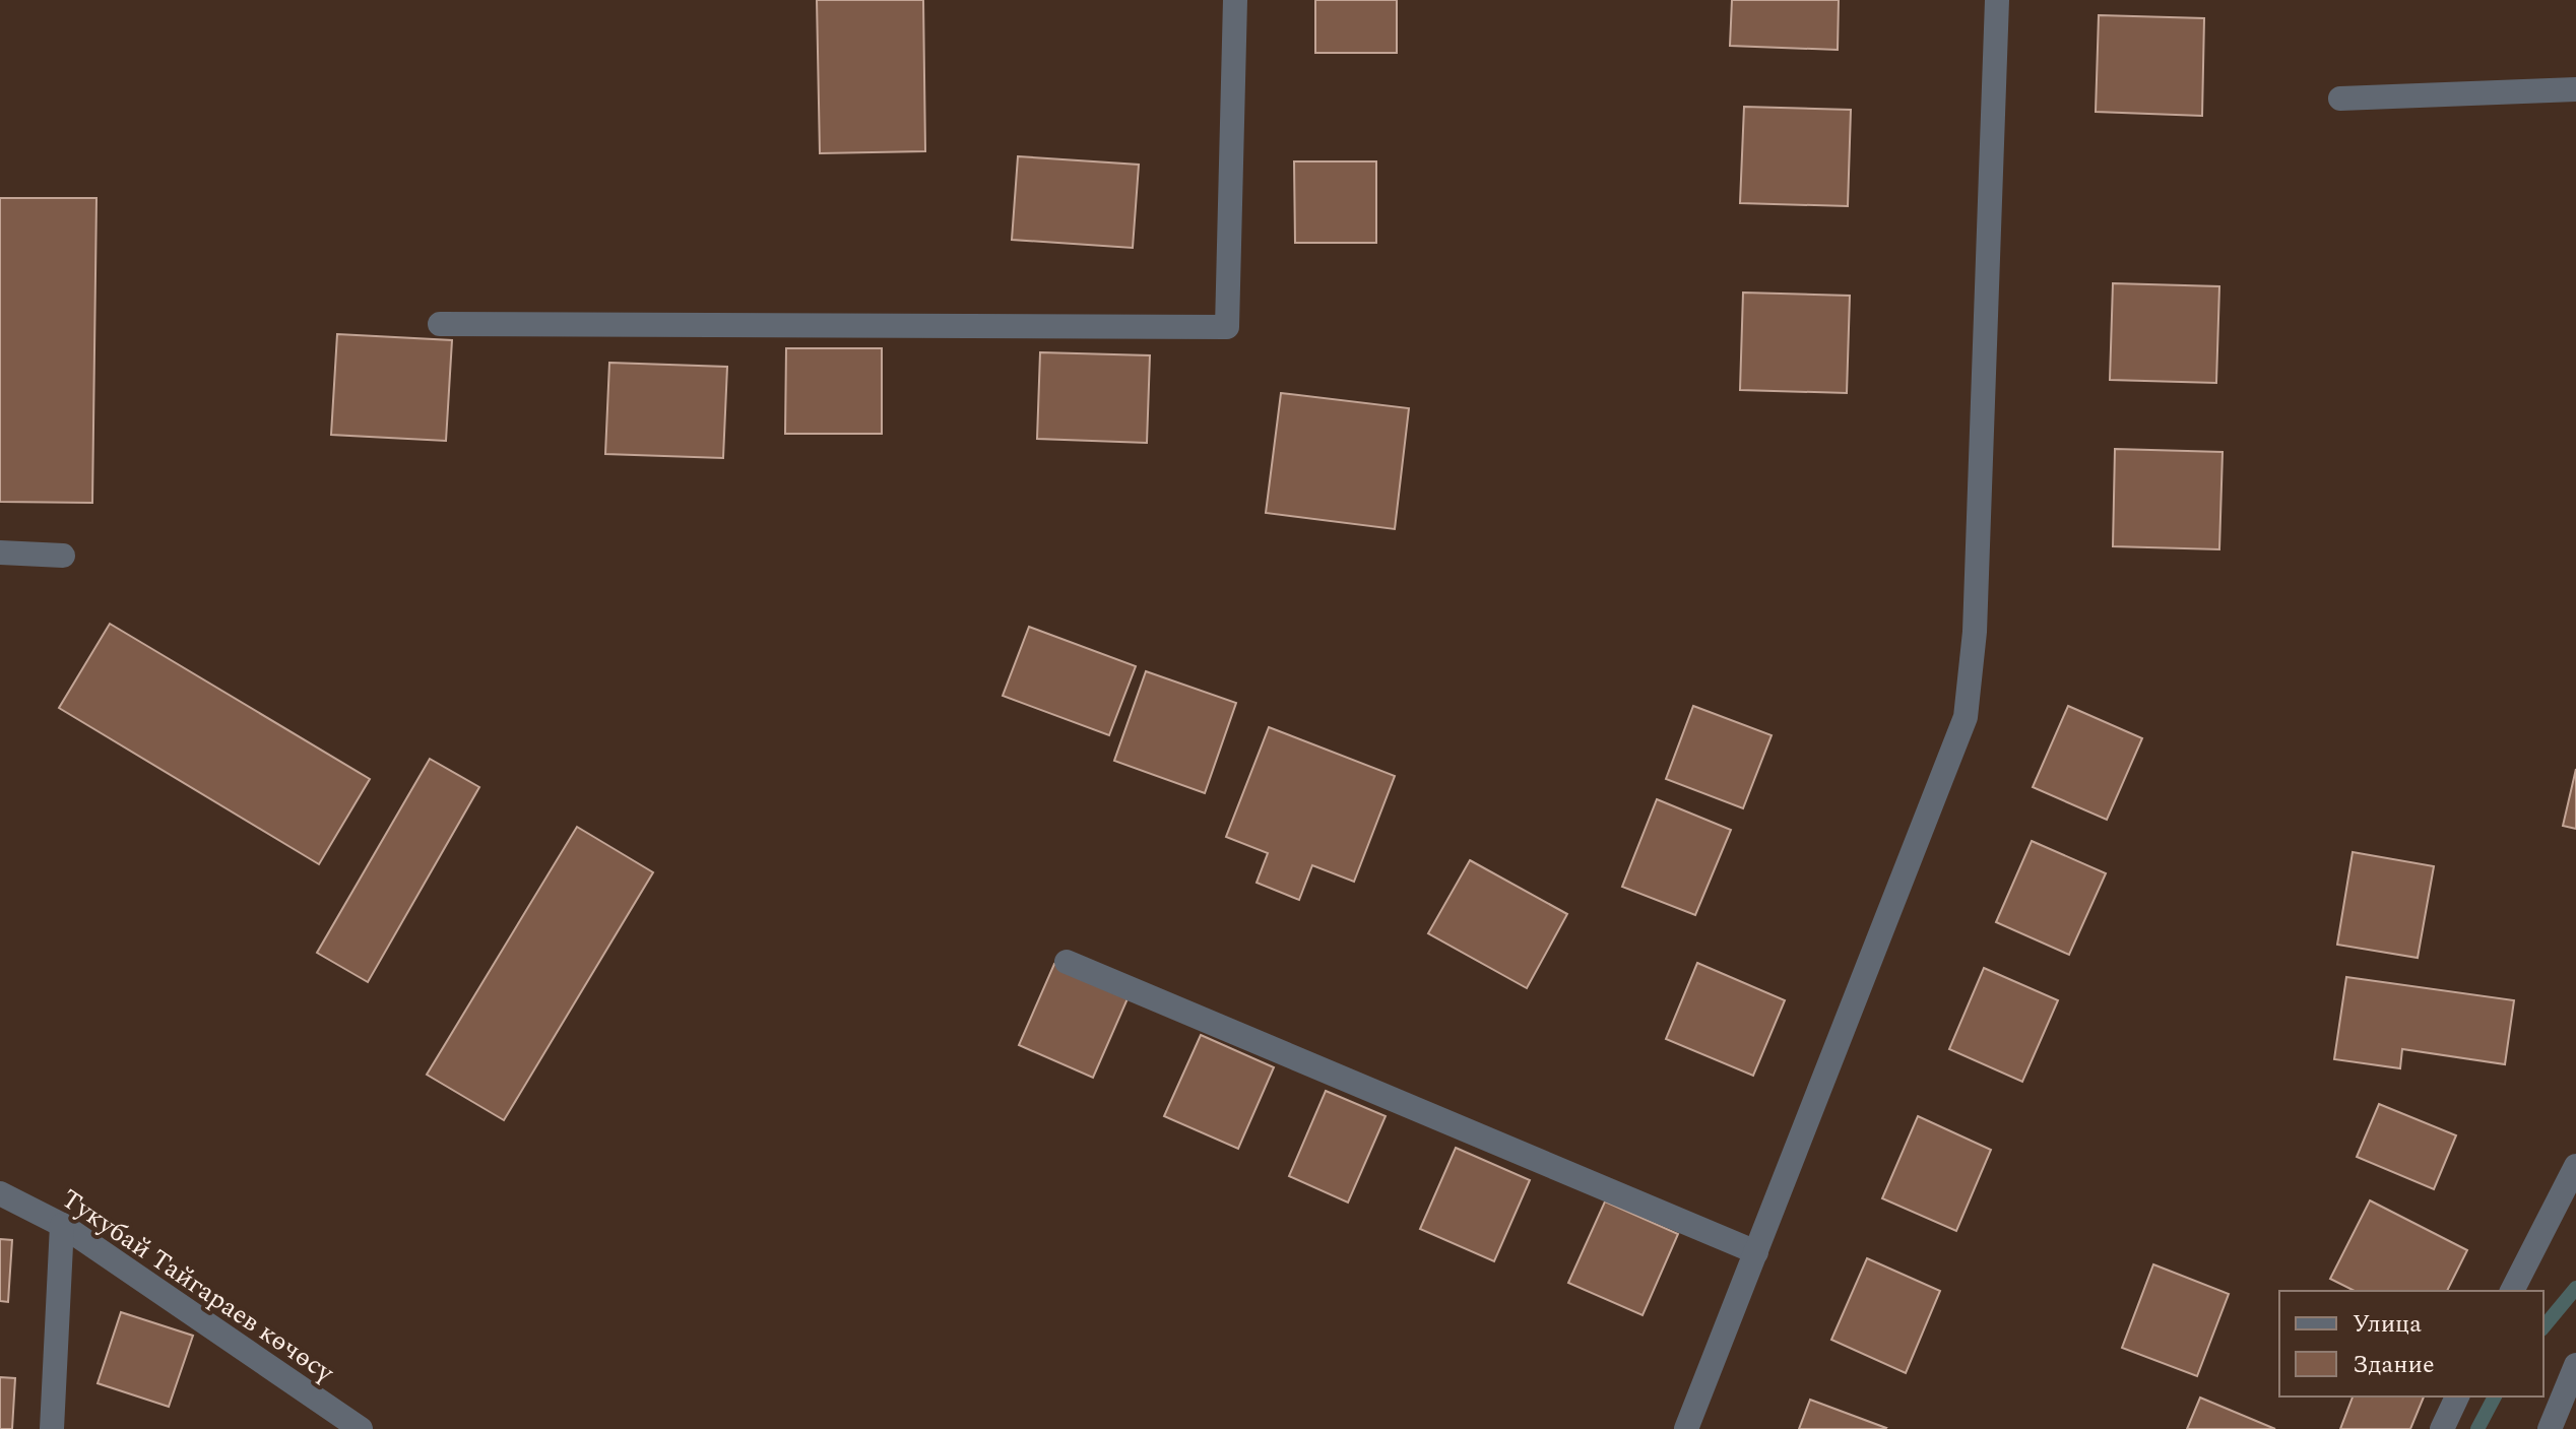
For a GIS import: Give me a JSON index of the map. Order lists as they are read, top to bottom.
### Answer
{
  "streets": {
    "street": ["Тукубай Тайгараев көчөсү"]
  },
  "legend": ["Улица", "Здание"]
}
